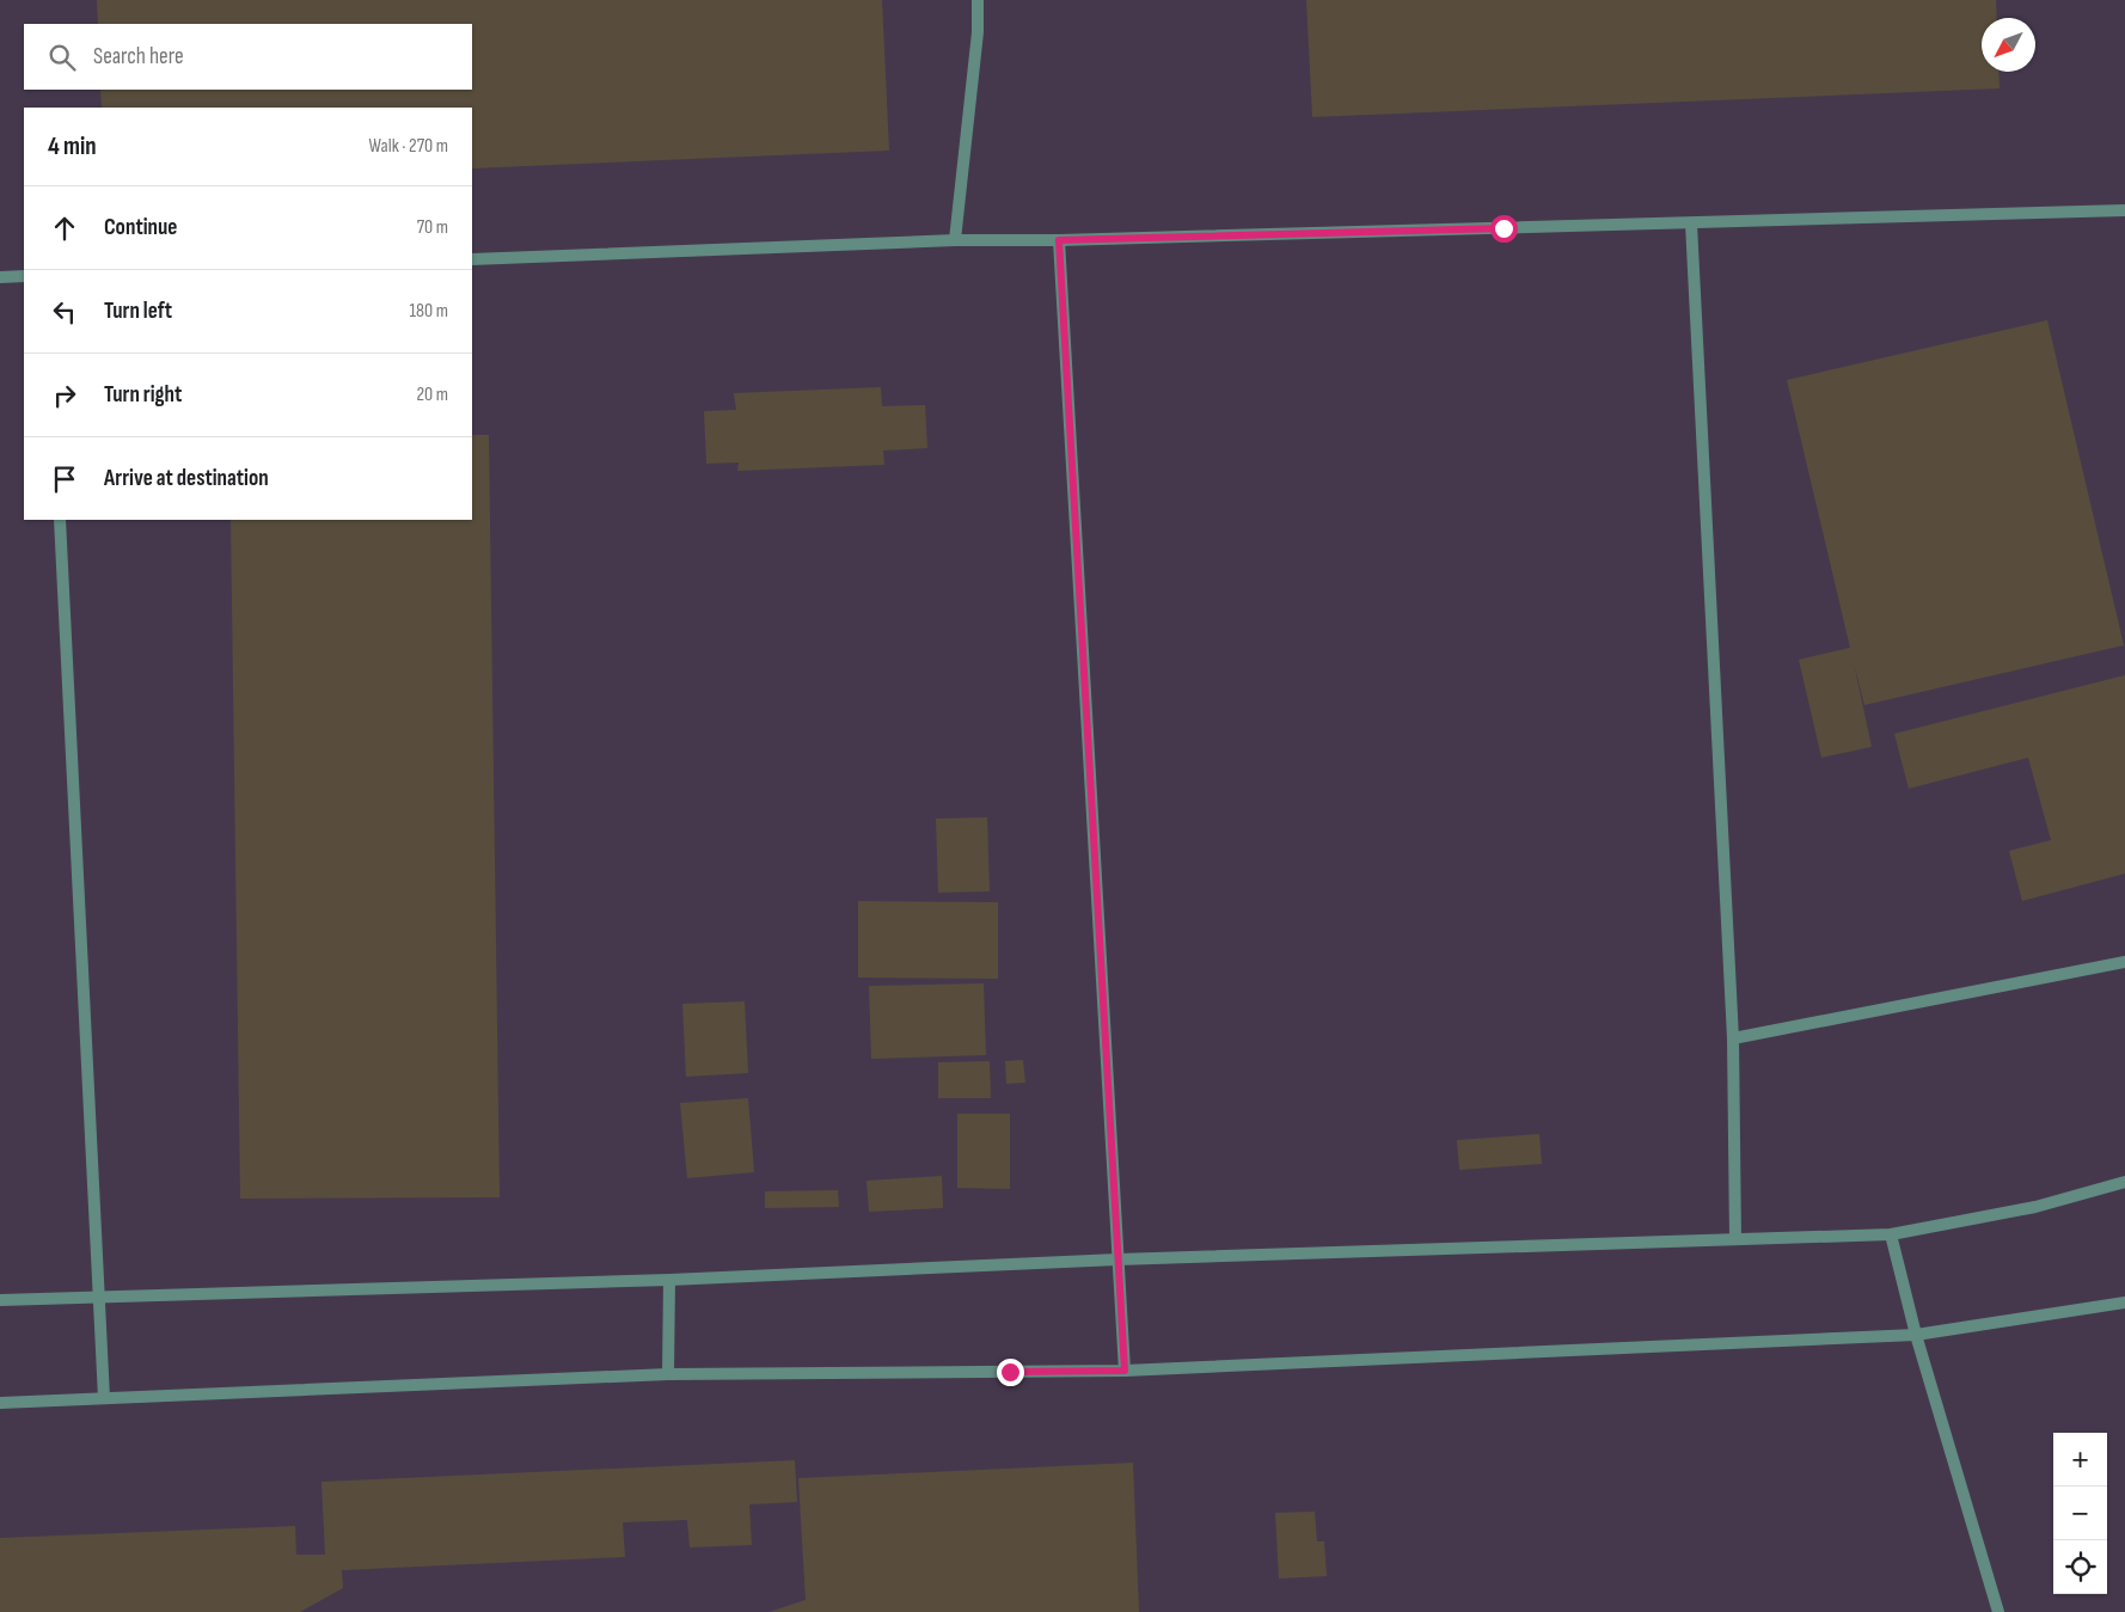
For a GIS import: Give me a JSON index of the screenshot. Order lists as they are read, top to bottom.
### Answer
{
  "north": "bottom left",
  "page": {
    "search": "Search here",
    "heading": ["4 min", "Walk · 270 m"],
    "list": [
      ["Continue", "70 m"],
      ["Turn left", "180 m"],
      ["Turn right", "20 m"],
      "Arrive at destination"
    ],
    "map_buttons": ["+", "−"]
  }
}
